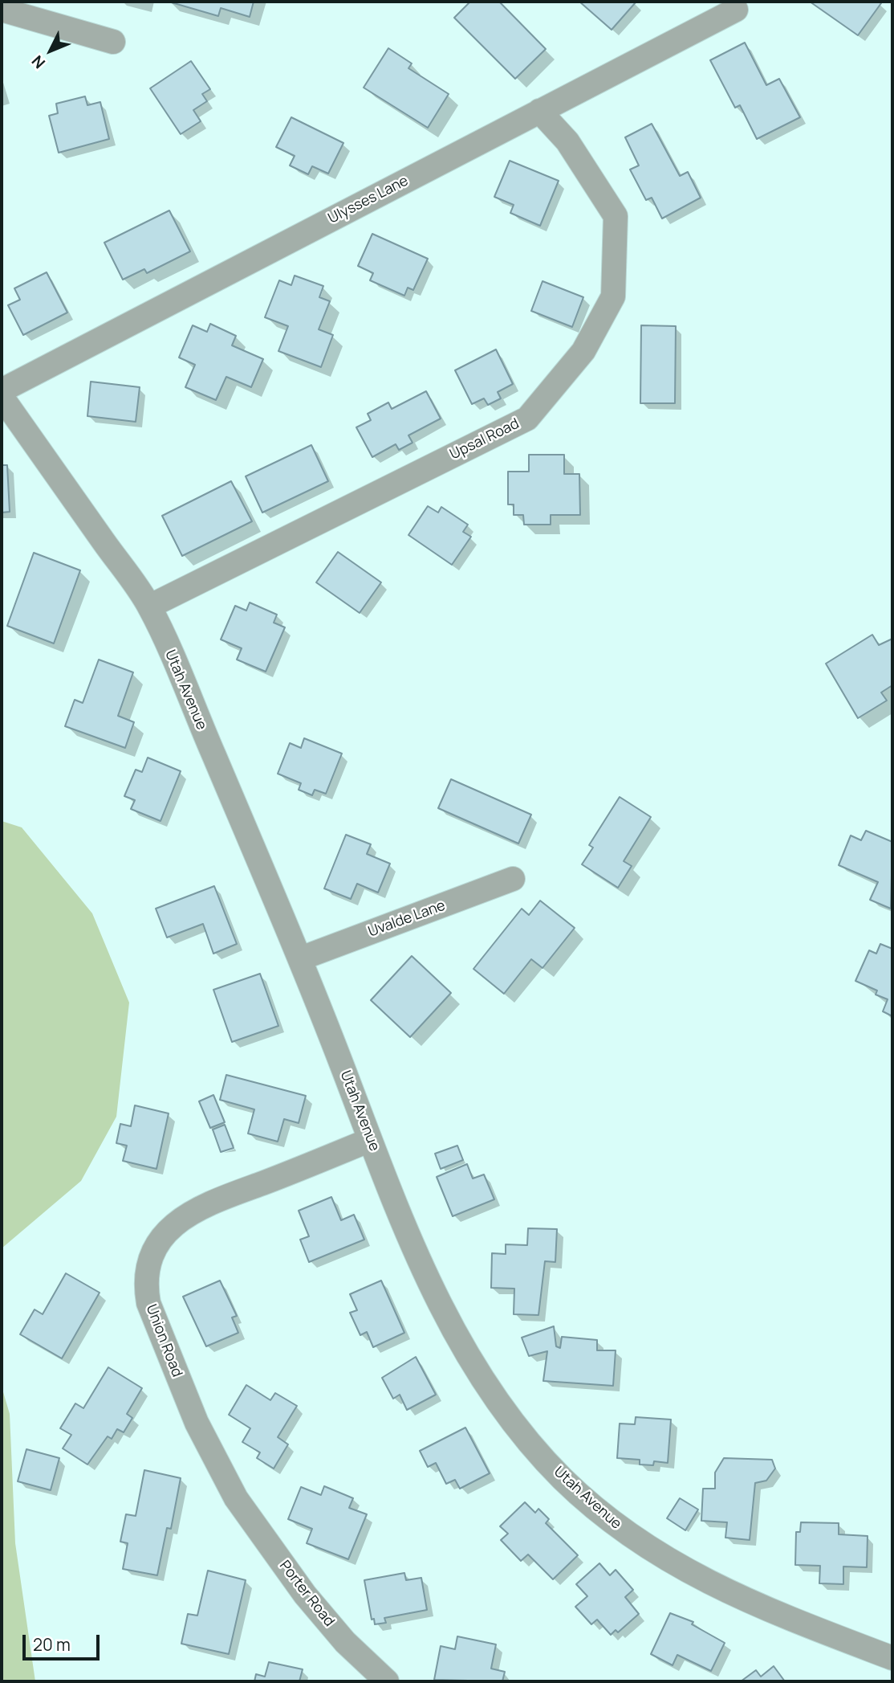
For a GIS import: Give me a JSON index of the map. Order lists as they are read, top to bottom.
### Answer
{
  "streets": {
    "street": [
      "Ulysses Lane",
      "Upsal Road",
      "Utah Avenue",
      "Uvalde Lane",
      "Union Road",
      "Porter Road"
    ]
  },
  "crossings": [
    ["Ulysses Lane", "Upsal Road"],
    ["Upsal Road", "Utah Avenue"],
    ["Utah Avenue", "Uvalde Lane"],
    ["Utah Avenue", "Union Road"],
    ["Union Road", "Porter Road"]
  ],
  "scale_bar": "20 m",
  "north": "bottom left"
}
